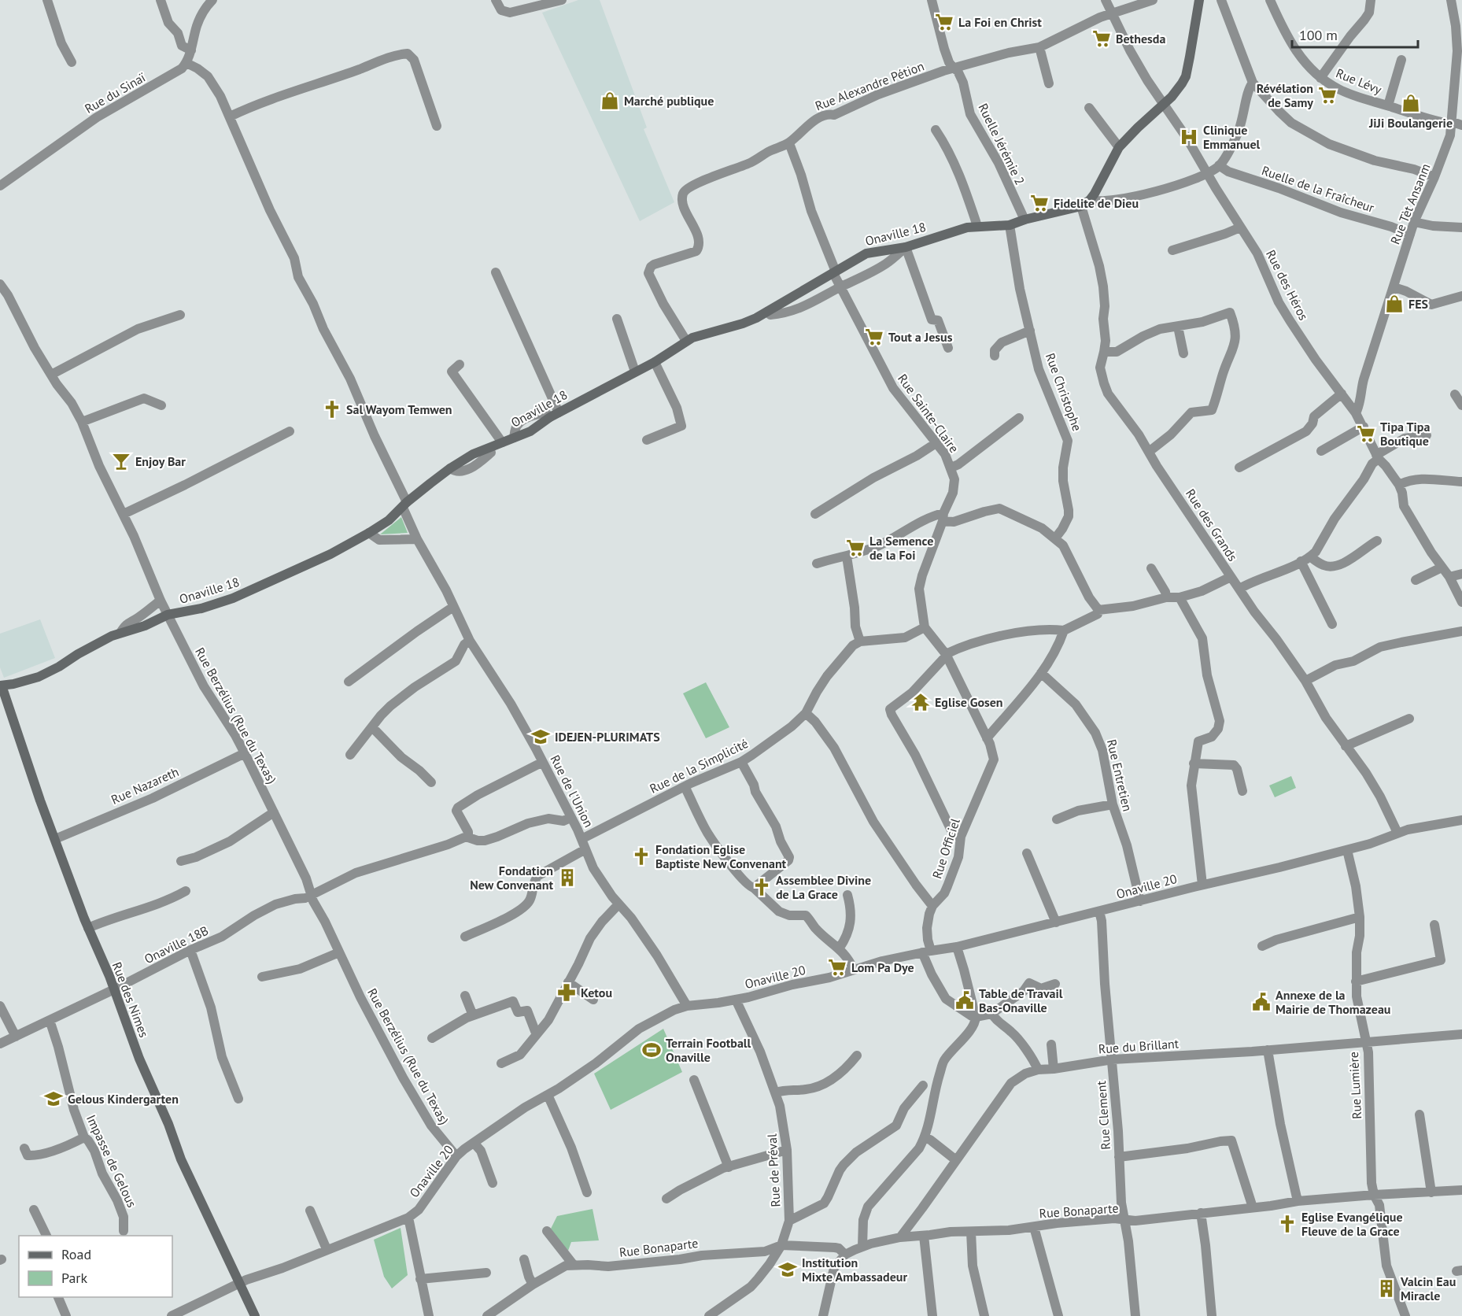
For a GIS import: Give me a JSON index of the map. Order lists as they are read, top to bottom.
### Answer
{
  "streets": {
    "street": [
      "Rue Lévy",
      "Rue Alexandre Pétion",
      "Rue du Sinaï",
      "Ruelle Jérémie 2",
      "Ruelle de la Fraîcheur",
      "Rue Tèt Ansanm",
      "Onaville 18",
      "Rue des Héros",
      "Rue Christophe",
      "Rue Sainte-Claire",
      "Rue des Grands",
      "Rue Berzélius (Rue du Texas)",
      "Rue de la Simplicité",
      "Rue Entretien",
      "Rue Nazareth",
      "Rue de l'Union",
      "Rue Officiel",
      "Onaville 20",
      "Onaville 18B",
      "Rue des Nimes",
      "Rue du Brillant",
      "Rue Lumière",
      "Rue Clement",
      "Impasse de Gelous",
      "Rue de Préval",
      "Rue Bonaparte"
    ]
  },
  "crossings": [
    ["Rue Lévy", "Rue Tèt Ansanm"],
    ["Rue Alexandre Pétion", "Ruelle Jérémie 2"],
    ["Rue Alexandre Pétion", "Onaville 18"],
    ["Rue Alexandre Pétion", "Rue des Héros"],
    ["Rue Alexandre Pétion", "Rue Sainte-Claire"],
    ["Rue du Sinaï", "Rue de l'Union"],
    ["Ruelle Jérémie 2", "Onaville 18"],
    ["Ruelle de la Fraîcheur", "Rue Tèt Ansanm"],
    ["Rue Tèt Ansanm", "Rue des Héros"],
    ["Onaville 18", "Rue Christophe"],
    ["Onaville 18", "Rue Sainte-Claire"],
    ["Onaville 18", "Rue des Grands"],
    ["Onaville 18", "Rue Berzélius (Rue du Texas)"],
    ["Onaville 18", "Rue de l'Union"],
    ["Onaville 18", "Rue des Nimes"],
    ["Rue des Grands", "Onaville 20"],
    ["Rue Berzélius (Rue du Texas)", "Rue Nazareth"],
    ["Rue Berzélius (Rue du Texas)", "Onaville 20"],
    ["Rue Berzélius (Rue du Texas)", "Onaville 18B"],
    ["Rue de la Simplicité", "Rue de l'Union"],
    ["Rue Entretien", "Onaville 20"],
    ["Rue Nazareth", "Rue des Nimes"],
    ["Rue de l'Union", "Onaville 20"],
    ["Rue Officiel", "Onaville 20"],
    ["Onaville 20", "Rue des Nimes"],
    ["Onaville 20", "Rue Lumière"],
    ["Onaville 20", "Rue Clement"],
    ["Onaville 20", "Rue de Préval"],
    ["Onaville 18B", "Rue des Nimes"],
    ["Onaville 18B", "Impasse de Gelous"],
    ["Rue du Brillant", "Rue Lumière"],
    ["Rue du Brillant", "Rue Clement"],
    ["Rue du Brillant", "Rue Bonaparte"],
    ["Rue Lumière", "Rue Bonaparte"],
    ["Rue Clement", "Rue Bonaparte"],
    ["Rue de Préval", "Rue Bonaparte"]
  ],
  "places": {
    "supermarket": [
      "La Foi en Christ",
      "Bethesda",
      "Révélation de Samy",
      "Fidelite de Dieu",
      "Tout a Jesus",
      "Tipa Tipa Boutique",
      "La Semence de la Foi",
      "Lom Pa Dye"
    ],
    "shop": ["Marché publique", "JiJi Boulangerie", "FES"],
    "hospital": ["Clinique Emmanuel"],
    "church": [
      "Sal Wayom Temwen",
      "Fondation Eglise Baptiste New Convenant",
      "Assemblee Divine de La Grace",
      "Eglise Evangélique Fleuve de la Grace"
    ],
    "bar": ["Enjoy Bar"],
    "temple": ["Eglise Gosen"],
    "school or university": ["IDEJEN-PLURIMATS", "Gelous Kindergarten", "Institution Mixte Ambassadeur"],
    "building": ["Fondation New Convenant", "Valcin Eau Miracle"],
    "pharmacy": ["Ketou"],
    "public building": ["Table de Travail Bas-Onaville", "Annexe de la Mairie de Thomazeau"],
    "sports": ["Terrain Football Onaville"]
  },
  "legend": ["Road", "Park"],
  "scale_bar": "100 m"
}
